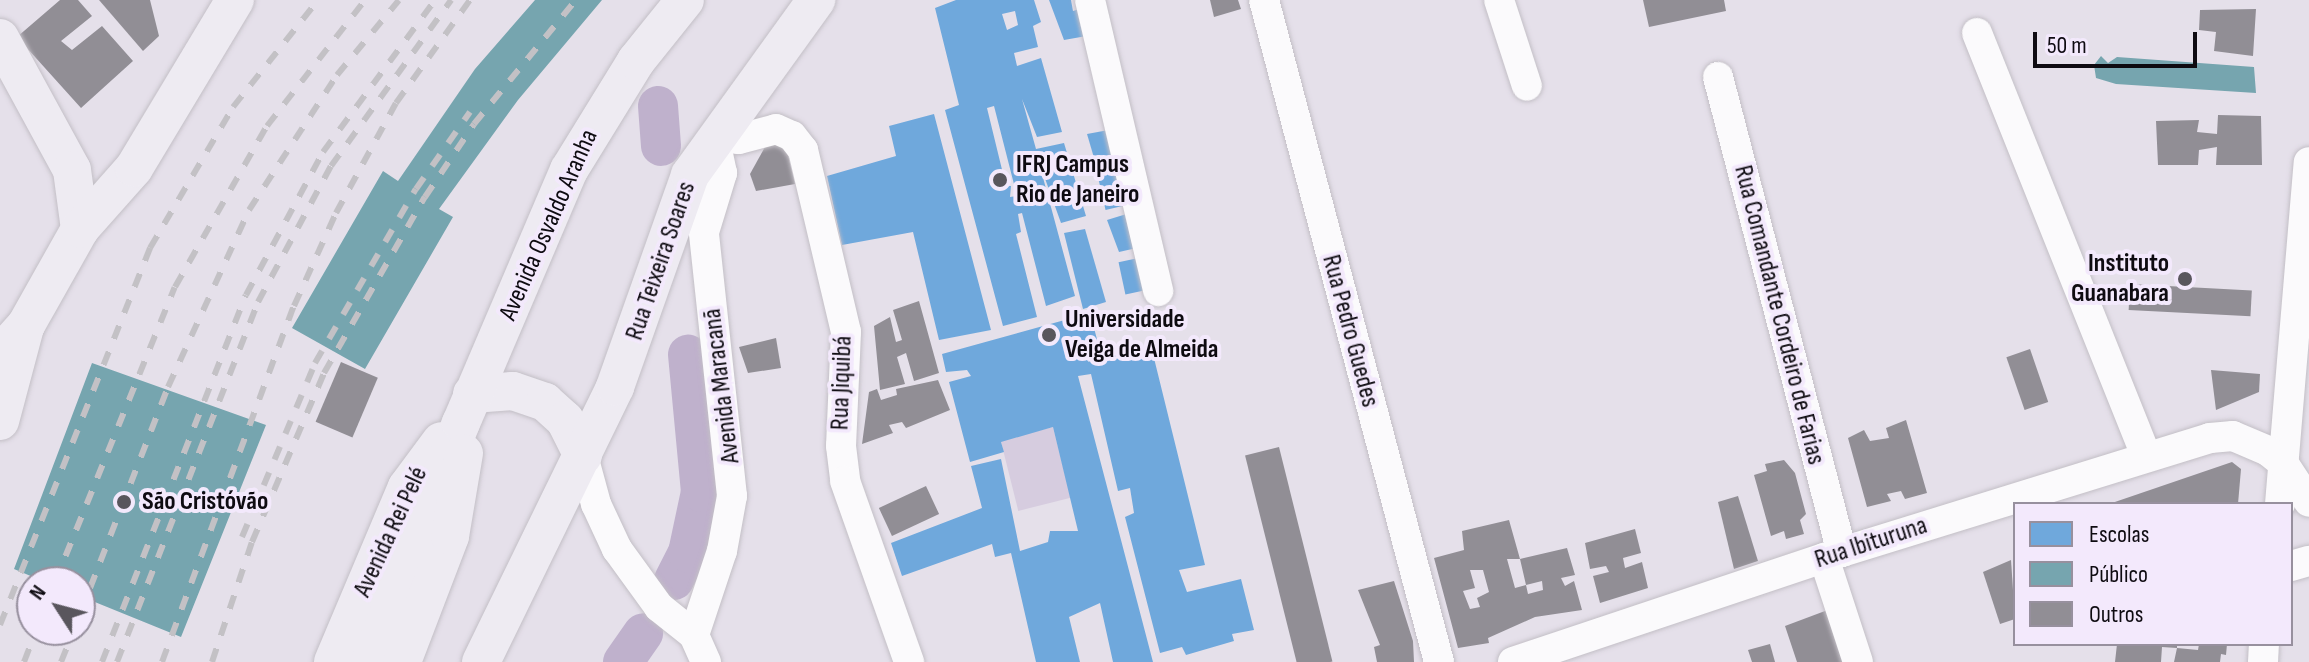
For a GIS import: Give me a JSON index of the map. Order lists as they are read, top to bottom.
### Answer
{
  "streets": {
    "main road": ["Avenida Osvaldo Aranha", "Rua Teixeira Soares", "Avenida Rei Pelé"],
    "street": [
      "Rua Comandante Cordeiro de Farias",
      "Rua Pedro Guedes",
      "Rua Jiquibá",
      "Avenida Maracanã",
      "Rua Ibituruna"
    ]
  },
  "crossings": [
    ["Avenida Osvaldo Aranha", "Avenida Rei Pelé"],
    ["Rua Teixeira Soares", "Rua Jiquibá"],
    ["Rua Teixeira Soares", "Avenida Maracanã"],
    ["Rua Comandante Cordeiro de Farias", "Rua Ibituruna"],
    ["Rua Jiquibá", "Avenida Maracanã"]
  ],
  "places": [
    "IFRJ Campus Rio de Janeiro",
    "Instituto Guanabara",
    "Universidade Veiga de Almeida",
    "São Cristóvão"
  ],
  "legend": ["Escolas", "Público", "Outros"],
  "scale_bar": "50 m",
  "north": "top left"
}
